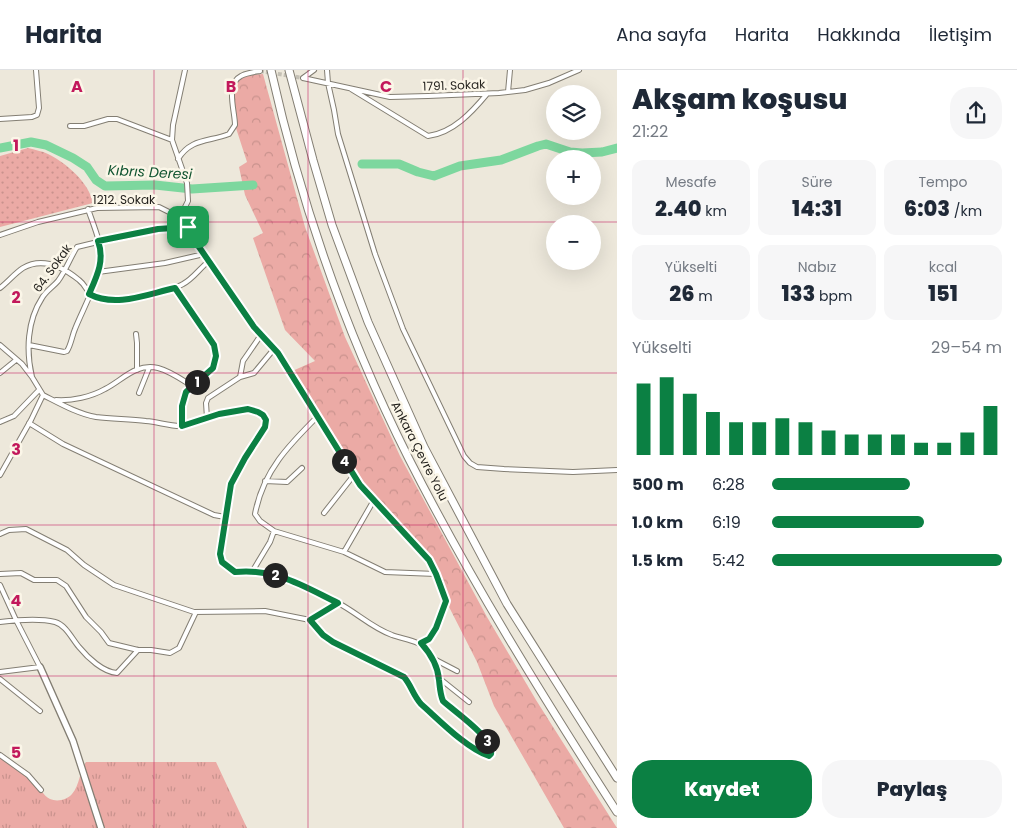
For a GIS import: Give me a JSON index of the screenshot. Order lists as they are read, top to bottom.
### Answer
{
  "streets": {
    "highway": ["Ankara Çevre Yolu"],
    "street": ["1791. Sokak", "1212. Sokak", "64. Sokak"]
  },
  "crossings": [
    ["1212. Sokak", "64. Sokak"]
  ],
  "water": ["Kıbrıs Deresi"],
  "page": {
    "header": "Harita",
    "nav": [
      "Ana sayfa",
      "Harita",
      "Hakkında",
      "İletişim"
    ],
    "heading": ["Akşam koşusu", "21:22"],
    "map_buttons": ["+", "−"],
    "stats": [
      ["Mesafe", "2.40 km"],
      ["Süre", "14:31"],
      ["Tempo", "6:03 /km"],
      ["Yükselti", "26 m"],
      ["Nabız", "133 bpm"],
      ["kcal", "151"]
    ],
    "chart": ["Yükselti", "29–54 m"],
    "pins": [
      "1",
      "4",
      "2",
      "3"
    ],
    "list": [
      {
        "name": "500 m",
        "note": "6:28"
      },
      {
        "name": "1.0 km",
        "note": "6:19"
      },
      {
        "name": "1.5 km",
        "note": "5:42"
      }
    ],
    "buttons": ["Kaydet", "Paylaş"]
  },
  "grid": {
    "columns": ["A", "B", "C"],
    "rows": [
      "1",
      "2",
      "3",
      "4",
      "5"
    ]
  }
}
